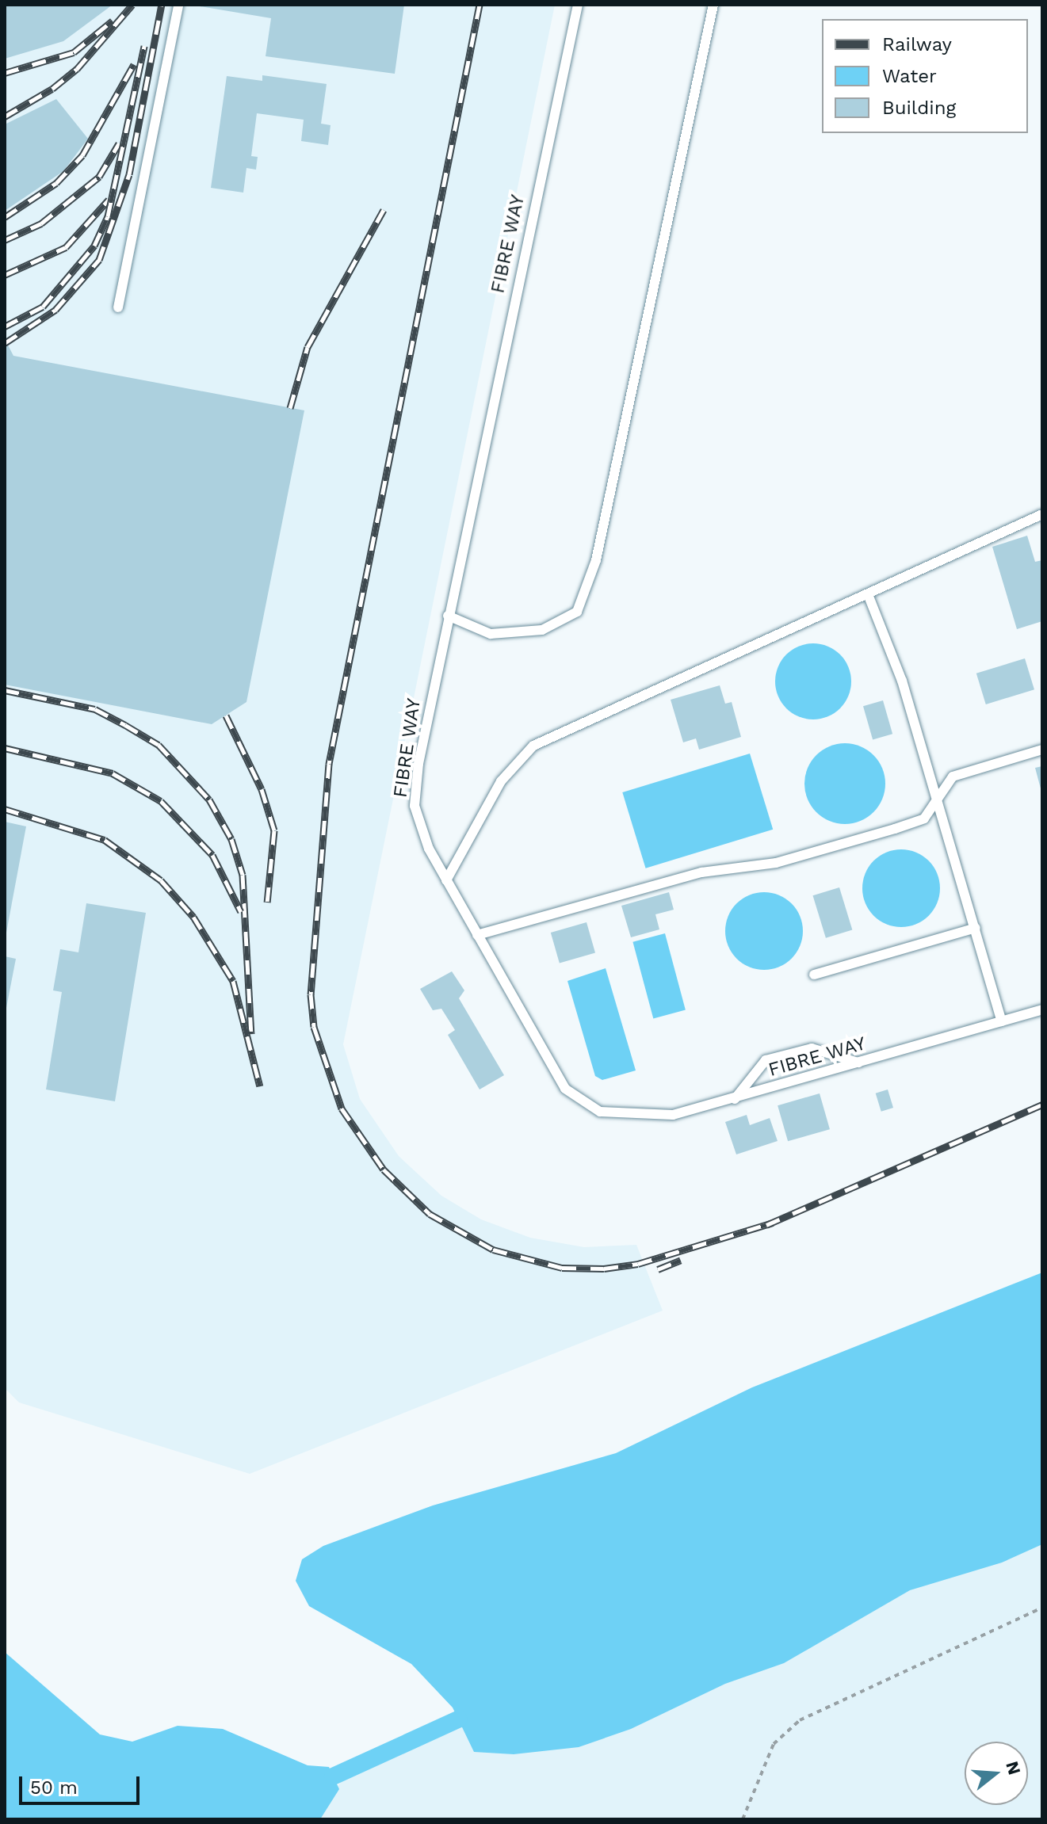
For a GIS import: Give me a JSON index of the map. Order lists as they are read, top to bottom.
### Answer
{
  "streets": {
    "lane": ["FIBRE WAY"]
  },
  "legend": ["Railway", "Water", "Building"],
  "scale_bar": "50 m",
  "north": "right"
}
